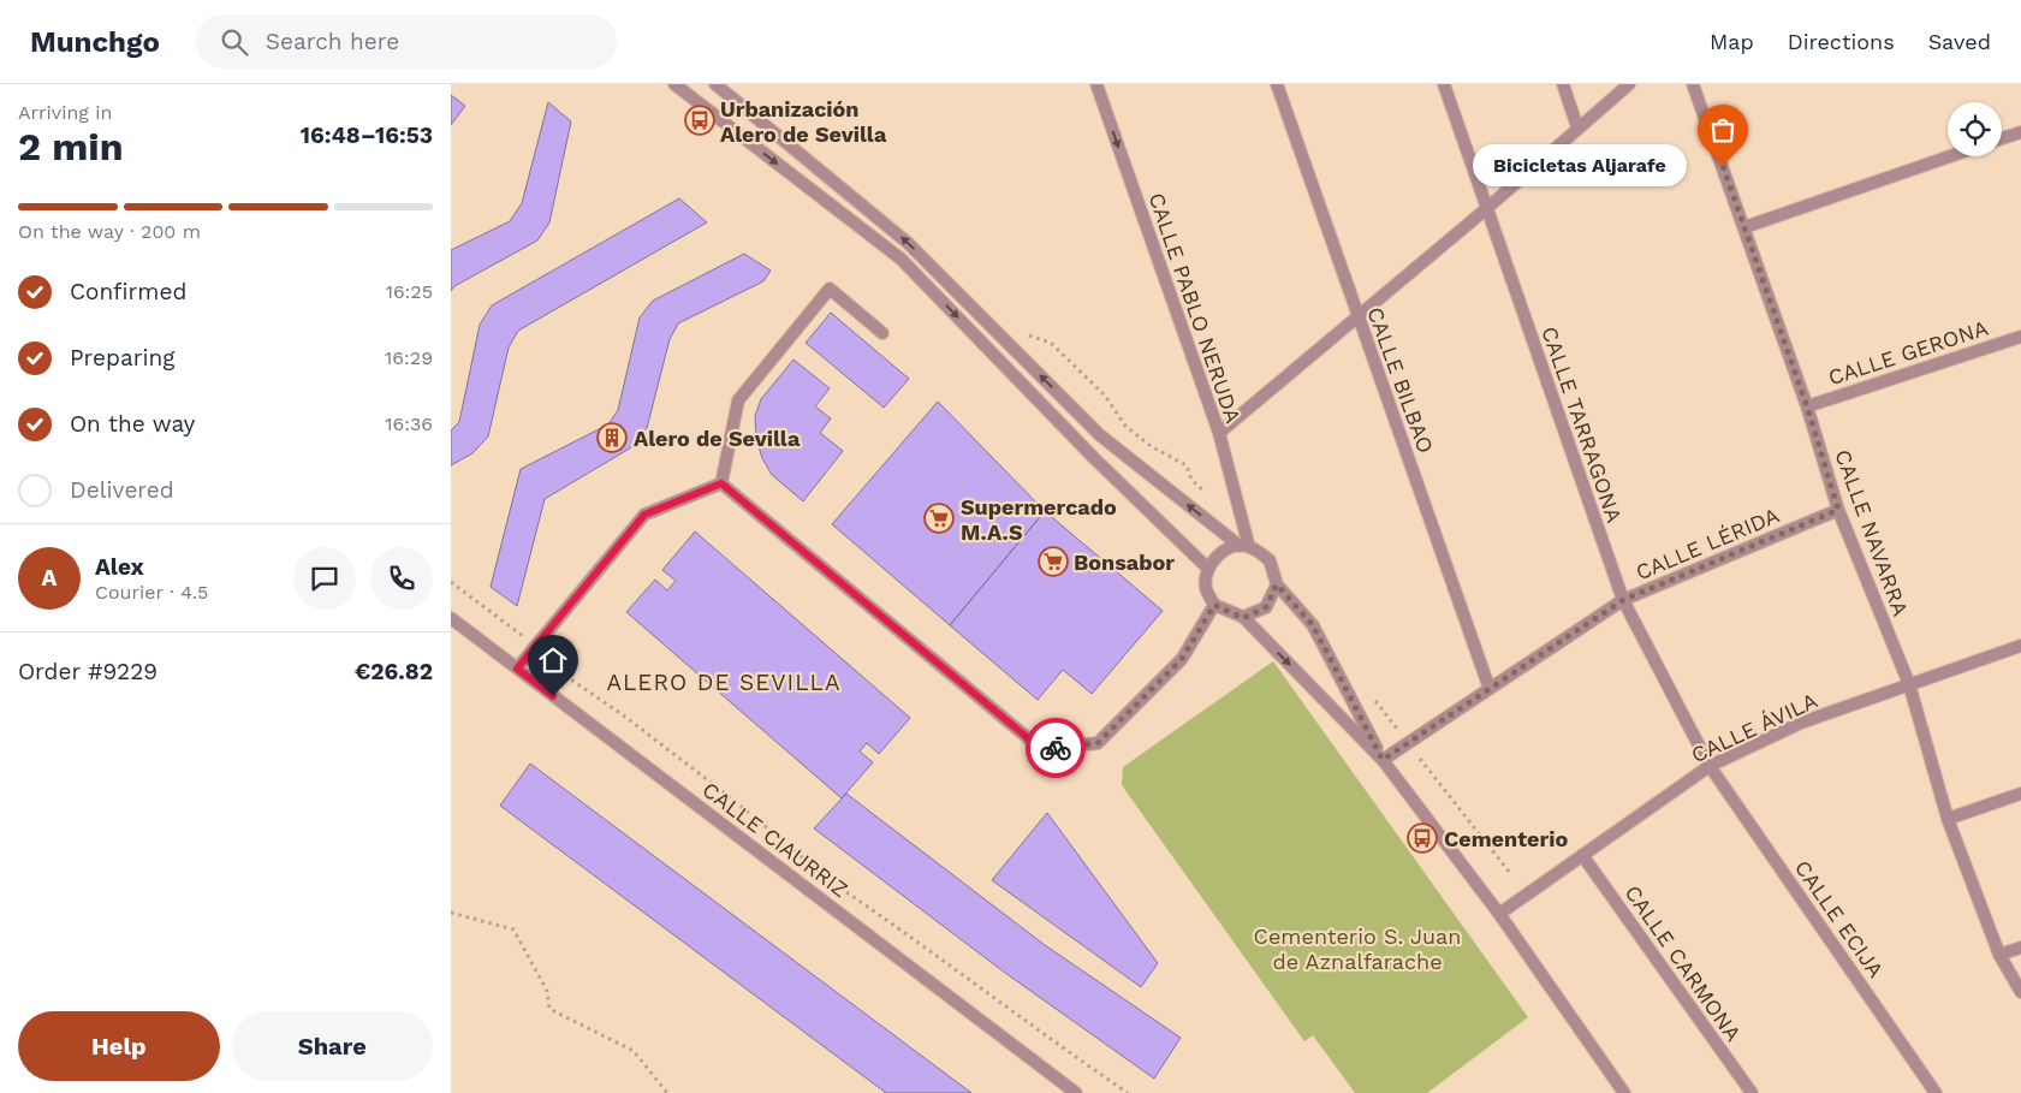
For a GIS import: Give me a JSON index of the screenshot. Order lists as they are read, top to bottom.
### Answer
{
  "streets": {
    "street": [
      "CALLE PABLO NERUDA",
      "CALLE GERONA",
      "CALLE BILBAO",
      "CALLE TARRAGONA",
      "CALLE NAVARRA",
      "CALLE LÉRIDA",
      "CALLE ÁVILA",
      "CALLE CIAURRIZ",
      "CALLE ECIJA",
      "CALLE CARMONA"
    ]
  },
  "crossings": [
    ["CALLE GERONA", "CALLE NAVARRA"],
    ["CALLE BILBAO", "CALLE LÉRIDA"],
    ["CALLE TARRAGONA", "CALLE LÉRIDA"],
    ["CALLE TARRAGONA", "CALLE ÁVILA"],
    ["CALLE TARRAGONA", "CALLE ECIJA"],
    ["CALLE NAVARRA", "CALLE LÉRIDA"],
    ["CALLE NAVARRA", "CALLE ÁVILA"],
    ["CALLE ÁVILA", "CALLE ECIJA"],
    ["CALLE ÁVILA", "CALLE CARMONA"]
  ],
  "one_way": ["CALLE PABLO NERUDA"],
  "districts": ["ALERO DE SEVILLA"],
  "parks": ["Cementerio S. Juan de Aznalfarache"],
  "places": {
    "bus stop": ["Urbanización Alero de Sevilla", "Cementerio"],
    "other": ["Bicicletas Aljarafe"],
    "building": ["Alero de Sevilla"],
    "supermarket": ["Supermercado M.A.S", "Bonsabor"]
  },
  "page": {
    "header": "Munchgo",
    "search": "Search here",
    "nav": ["Map", "Directions", "Saved"],
    "heading": ["2 min", "Arriving in", "16:48–16:53"],
    "panel": [
      "Alex",
      "Courier · 4.5",
      "Order #9229",
      "€26.82"
    ],
    "bubble": "Bicicletas Aljarafe",
    "bar": "On the way · 200 m",
    "list": [
      ["Confirmed", "16:25"],
      ["Preparing", "16:29"],
      ["On the way", "16:36"],
      "Delivered"
    ],
    "round": "A",
    "buttons": ["Help", "Share"]
  }
}
